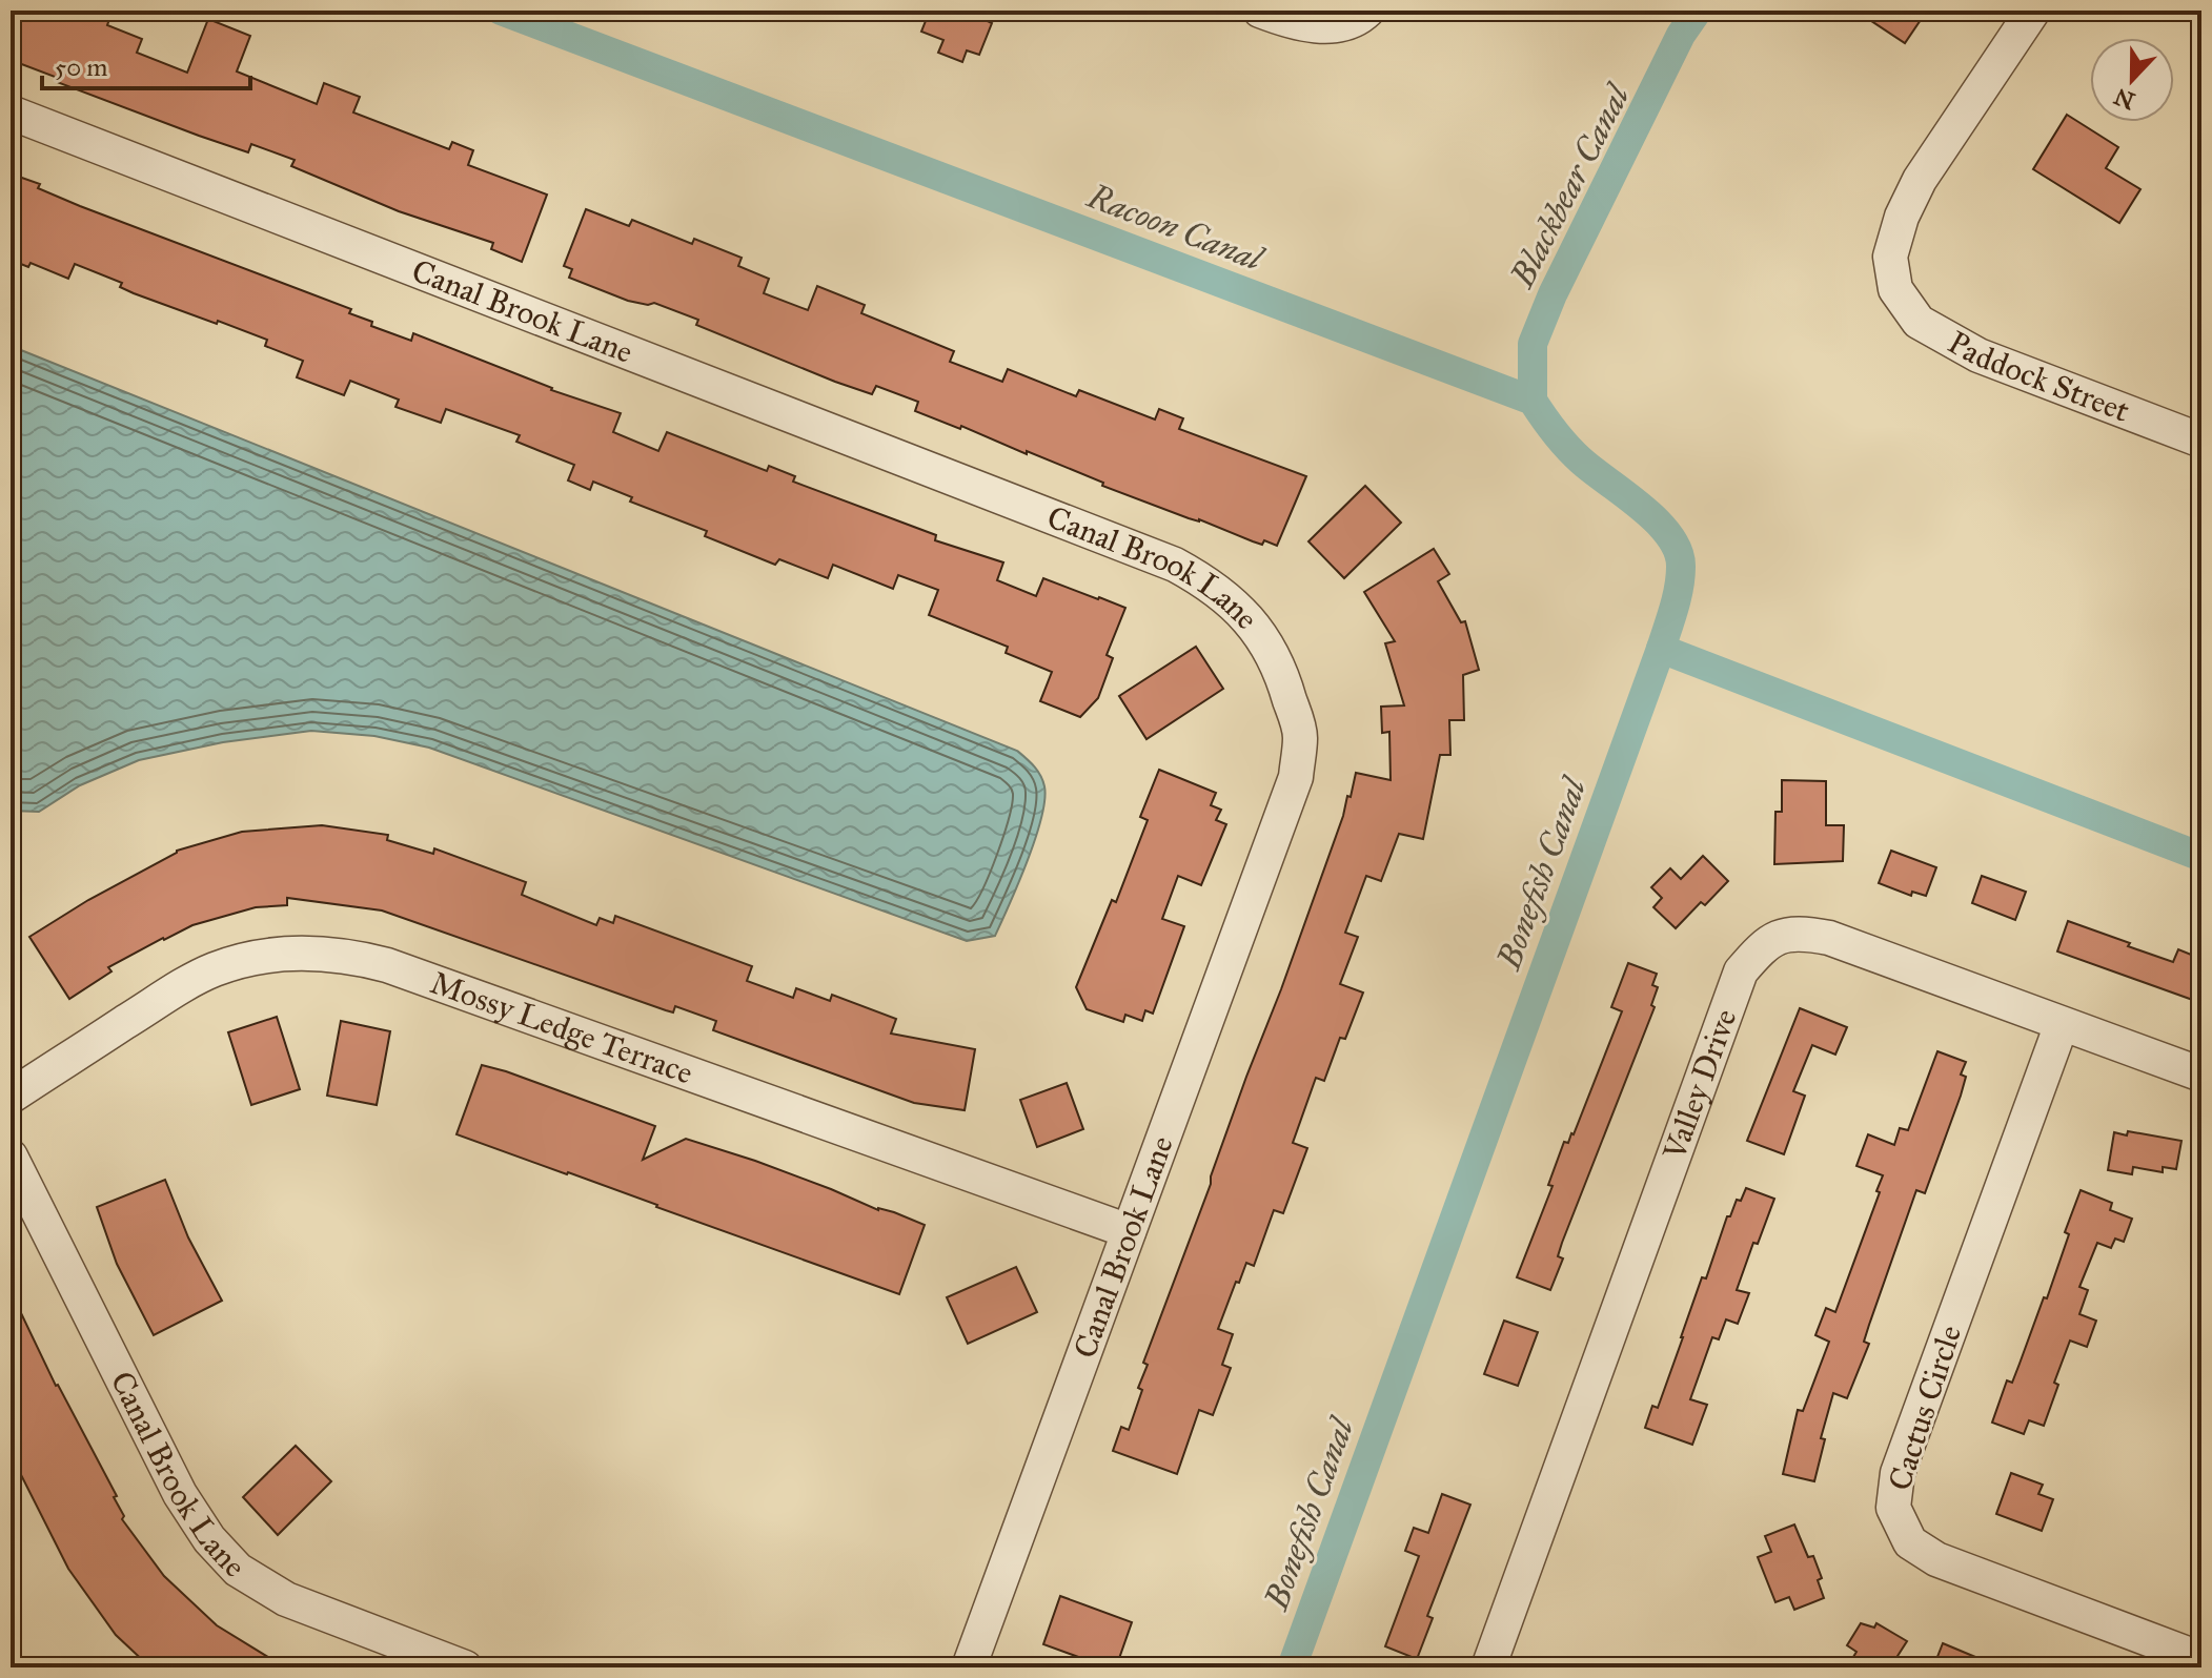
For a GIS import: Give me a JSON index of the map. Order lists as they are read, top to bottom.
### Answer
{
  "streets": {
    "street": [
      "Canal Brook Lane",
      "Paddock Street",
      "Mossy Ledge Terrace",
      "Valley Drive",
      "Cactus Circle"
    ]
  },
  "crossings": [
    ["Canal Brook Lane", "Mossy Ledge Terrace"],
    ["Valley Drive", "Cactus Circle"]
  ],
  "water": ["Blackbear Canal", "Racoon Canal", "Bonefish Canal"],
  "scale_bar": "50 m",
  "north": "bottom"
}
